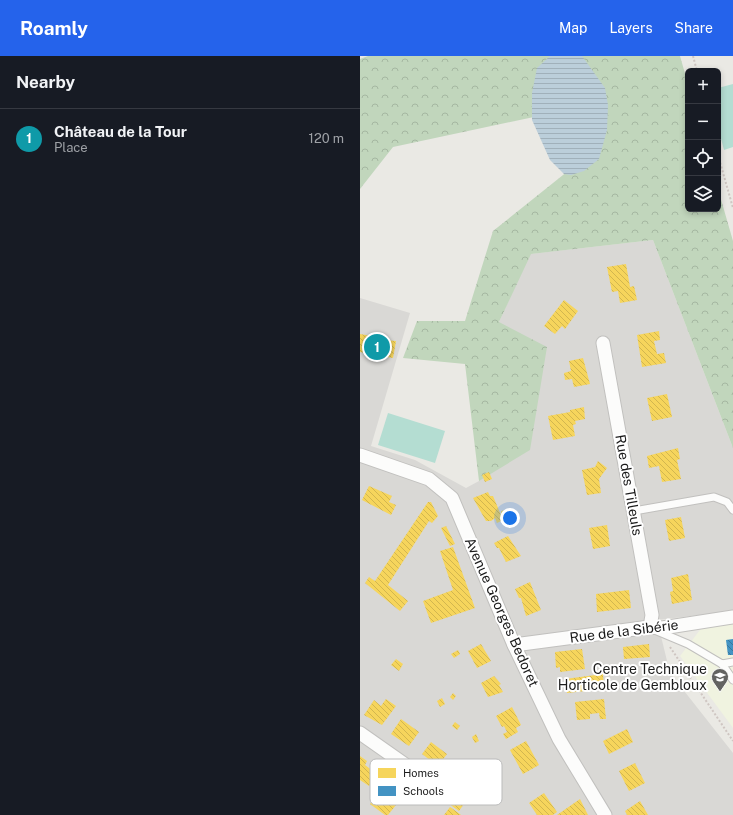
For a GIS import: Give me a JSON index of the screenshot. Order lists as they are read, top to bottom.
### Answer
{
  "streets": {
    "street": ["Rue des Tilleuls", "Avenue Georges Bedoret", "Rue de la Sibérie"]
  },
  "crossings": [
    ["Rue des Tilleuls", "Rue de la Sibérie"],
    ["Avenue Georges Bedoret", "Rue de la Sibérie"]
  ],
  "places": {
    "school or university": ["Centre Technique Horticole de Gembloux"]
  },
  "legend": ["Homes", "Schools"],
  "page": {
    "header": "Roamly",
    "nav": ["Map", "Layers", "Share"],
    "heading": "Nearby",
    "map_buttons": ["+", "−"],
    "list": [
      {
        "mark": "1",
        "name": "Château de la Tour",
        "note": "Place",
        "value": "120 m"
      }
    ],
    "pins": "1"
  }
}
